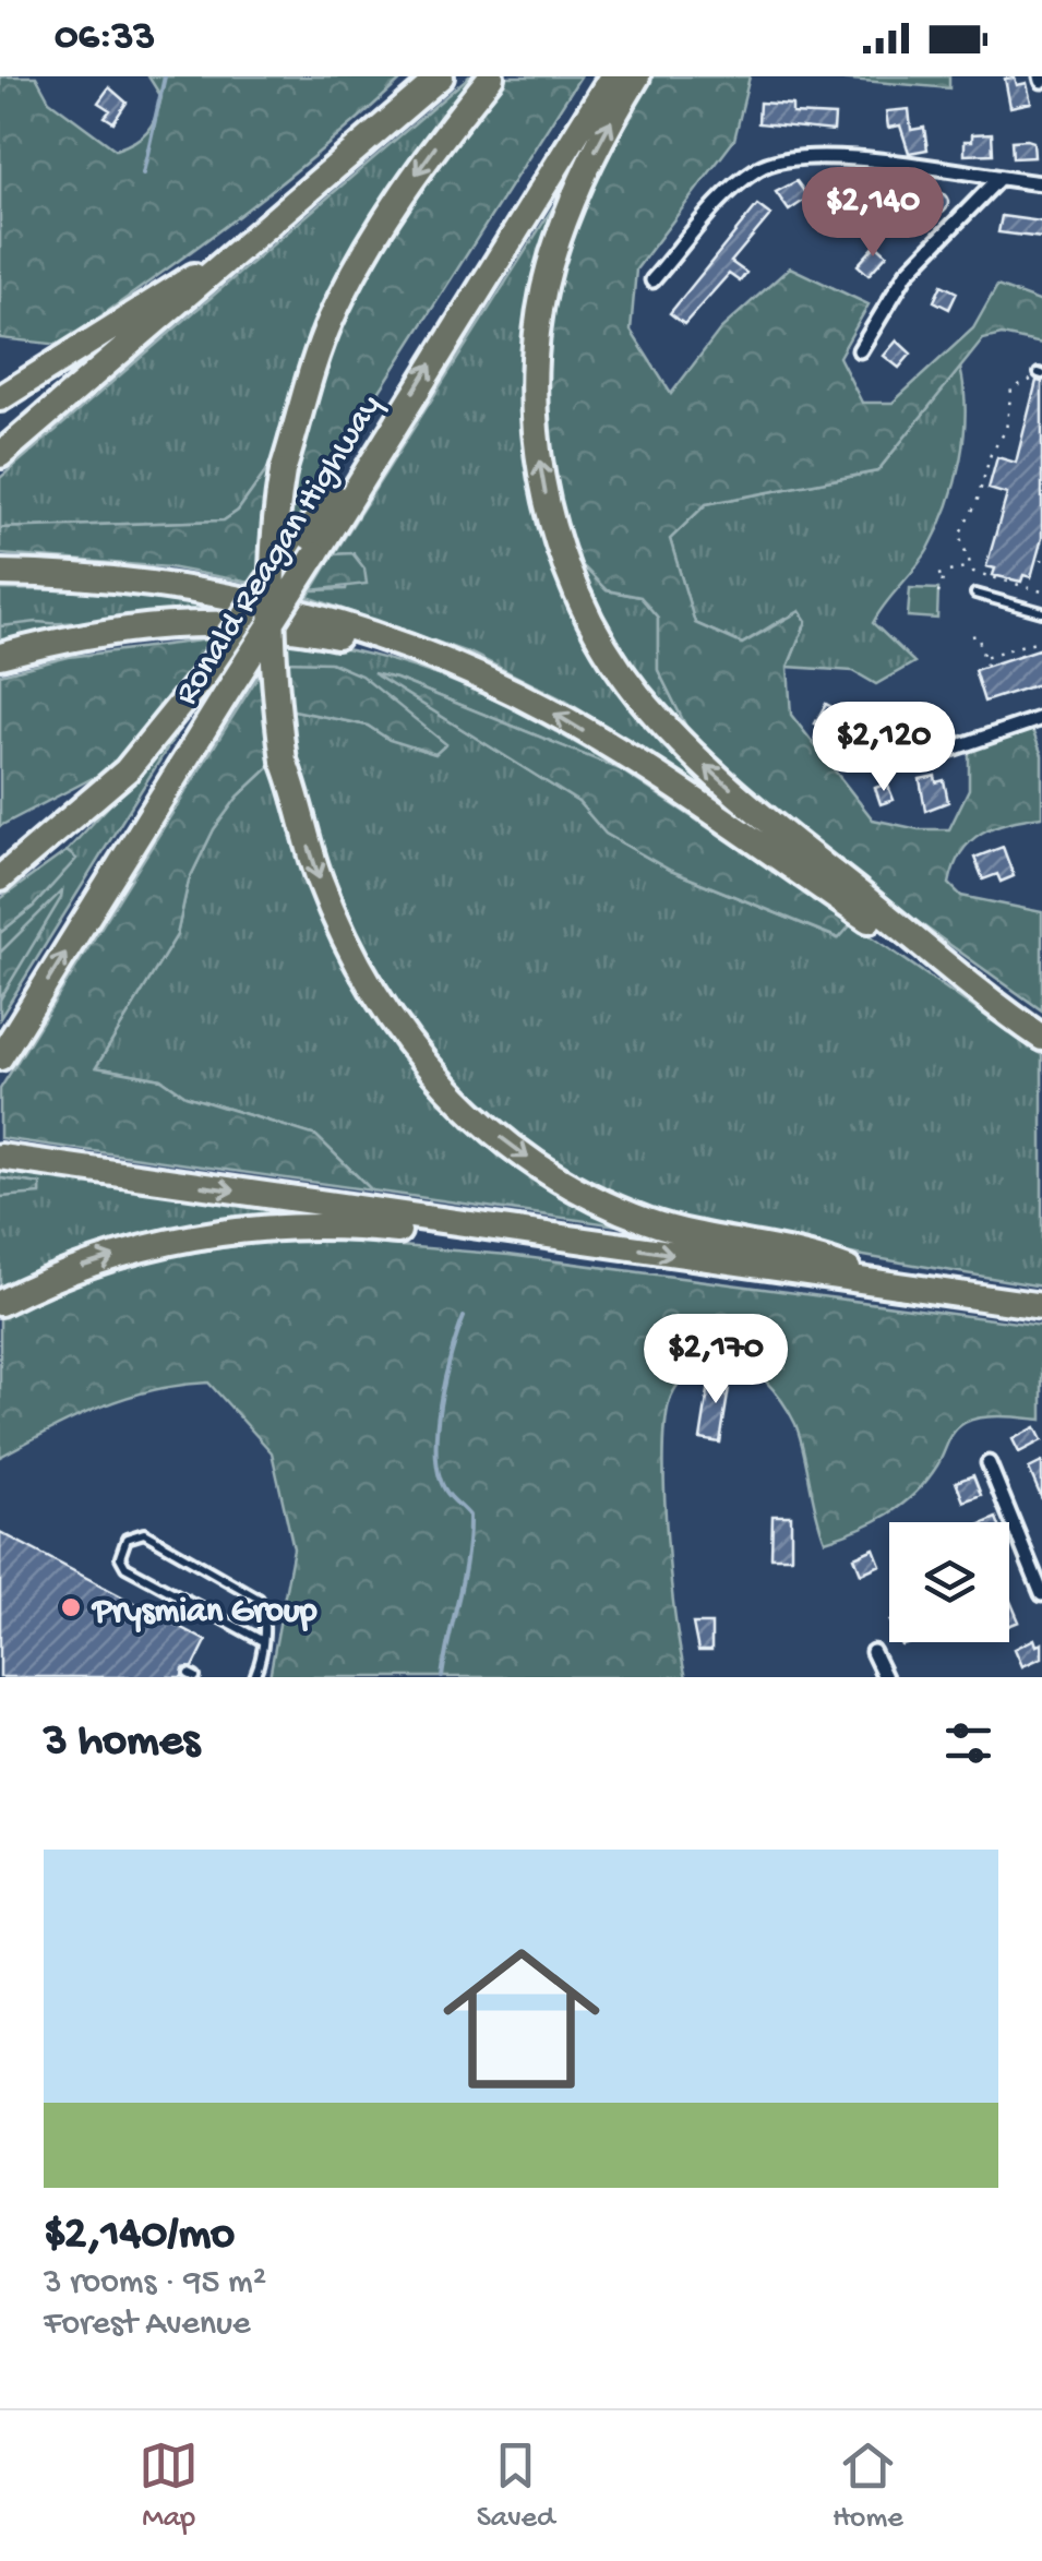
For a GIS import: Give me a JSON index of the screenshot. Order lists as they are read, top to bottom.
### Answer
{
  "streets": {
    "highway": ["Ronald Reagan Highway"]
  },
  "places": ["Prysmian Group"],
  "page": {
    "status": "06:33",
    "price": ["$2,140", "$2,120", "$2,170"],
    "heading": "3 homes",
    "list": [
      {
        "name": "$2,140/mo",
        "note": "3 rooms · 95 m² · Forest Avenue"
      }
    ],
    "tabs": ["Map", "Saved", "Home"]
  }
}
